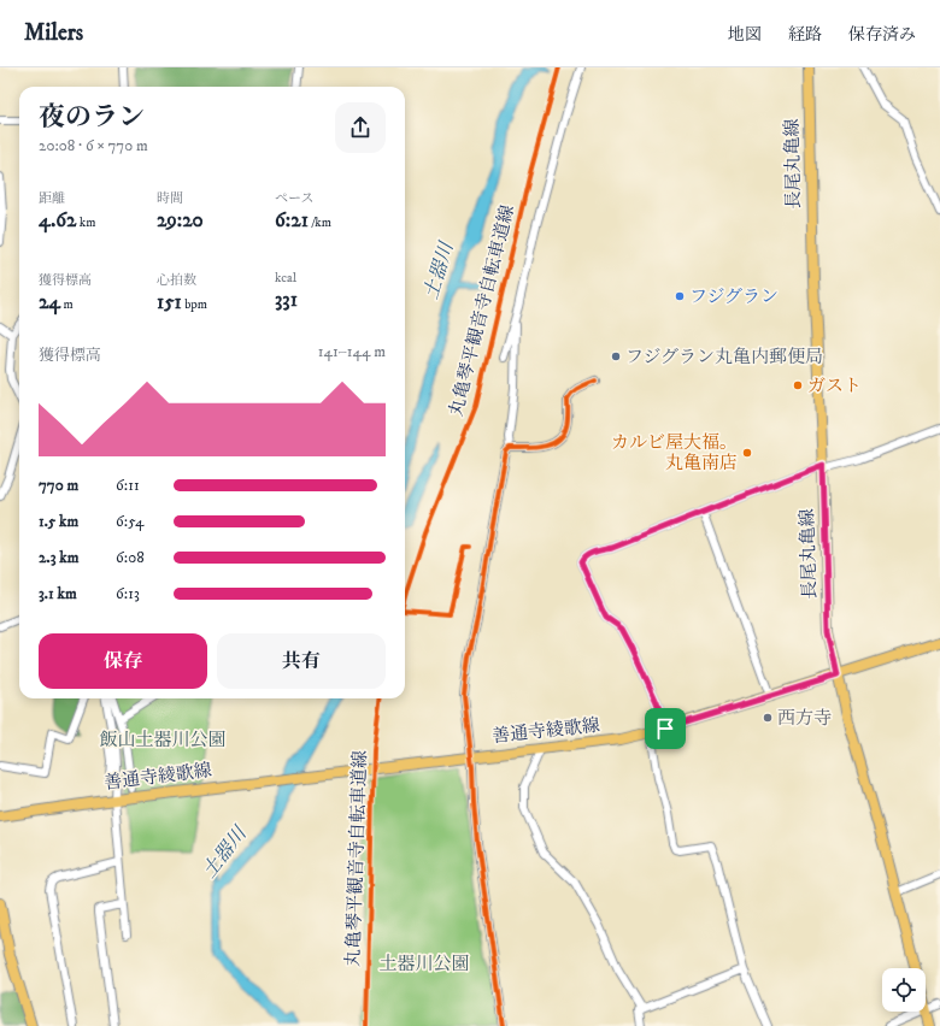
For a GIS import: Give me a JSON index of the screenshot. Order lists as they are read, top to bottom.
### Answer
{
  "streets": {
    "main road": ["長尾丸亀線", "善通寺綾歌線"],
    "cycle path": ["丸亀琴平観音寺自転車道線"]
  },
  "crossings": [
    ["長尾丸亀線", "善通寺綾歌線"]
  ],
  "water": ["土器川"],
  "parks": ["飯山土器川公園", "土器川公園"],
  "places": [
    "フジグラン",
    "フジグラン丸亀内郵便局",
    "ガスト",
    "カルビ屋大福。 丸亀南店",
    "西方寺"
  ],
  "page": {
    "header": "Milers",
    "nav": ["地図", "経路", "保存済み"],
    "heading": ["夜のラン", "20:08 · 6 × 770 m"],
    "stats": [
      ["距離", "4.62 km"],
      ["時間", "29:20"],
      ["ペース", "6:21 /km"],
      ["獲得標高", "24 m"],
      ["心拍数", "151 bpm"],
      ["kcal", "331"]
    ],
    "chart": ["獲得標高", "141–144 m"],
    "list": [
      {
        "name": "770 m",
        "note": "6:11"
      },
      {
        "name": "1.5 km",
        "note": "6:54"
      },
      {
        "name": "2.3 km",
        "note": "6:08"
      },
      {
        "name": "3.1 km",
        "note": "6:13"
      }
    ],
    "buttons": ["保存", "共有"]
  }
}
